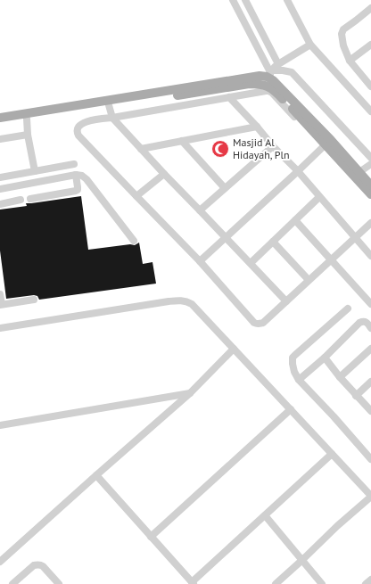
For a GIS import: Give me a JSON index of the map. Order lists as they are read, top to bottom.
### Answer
{
  "places": {
    "mosque": ["Masjid Al Hidayah, Pln"]
  }
}
